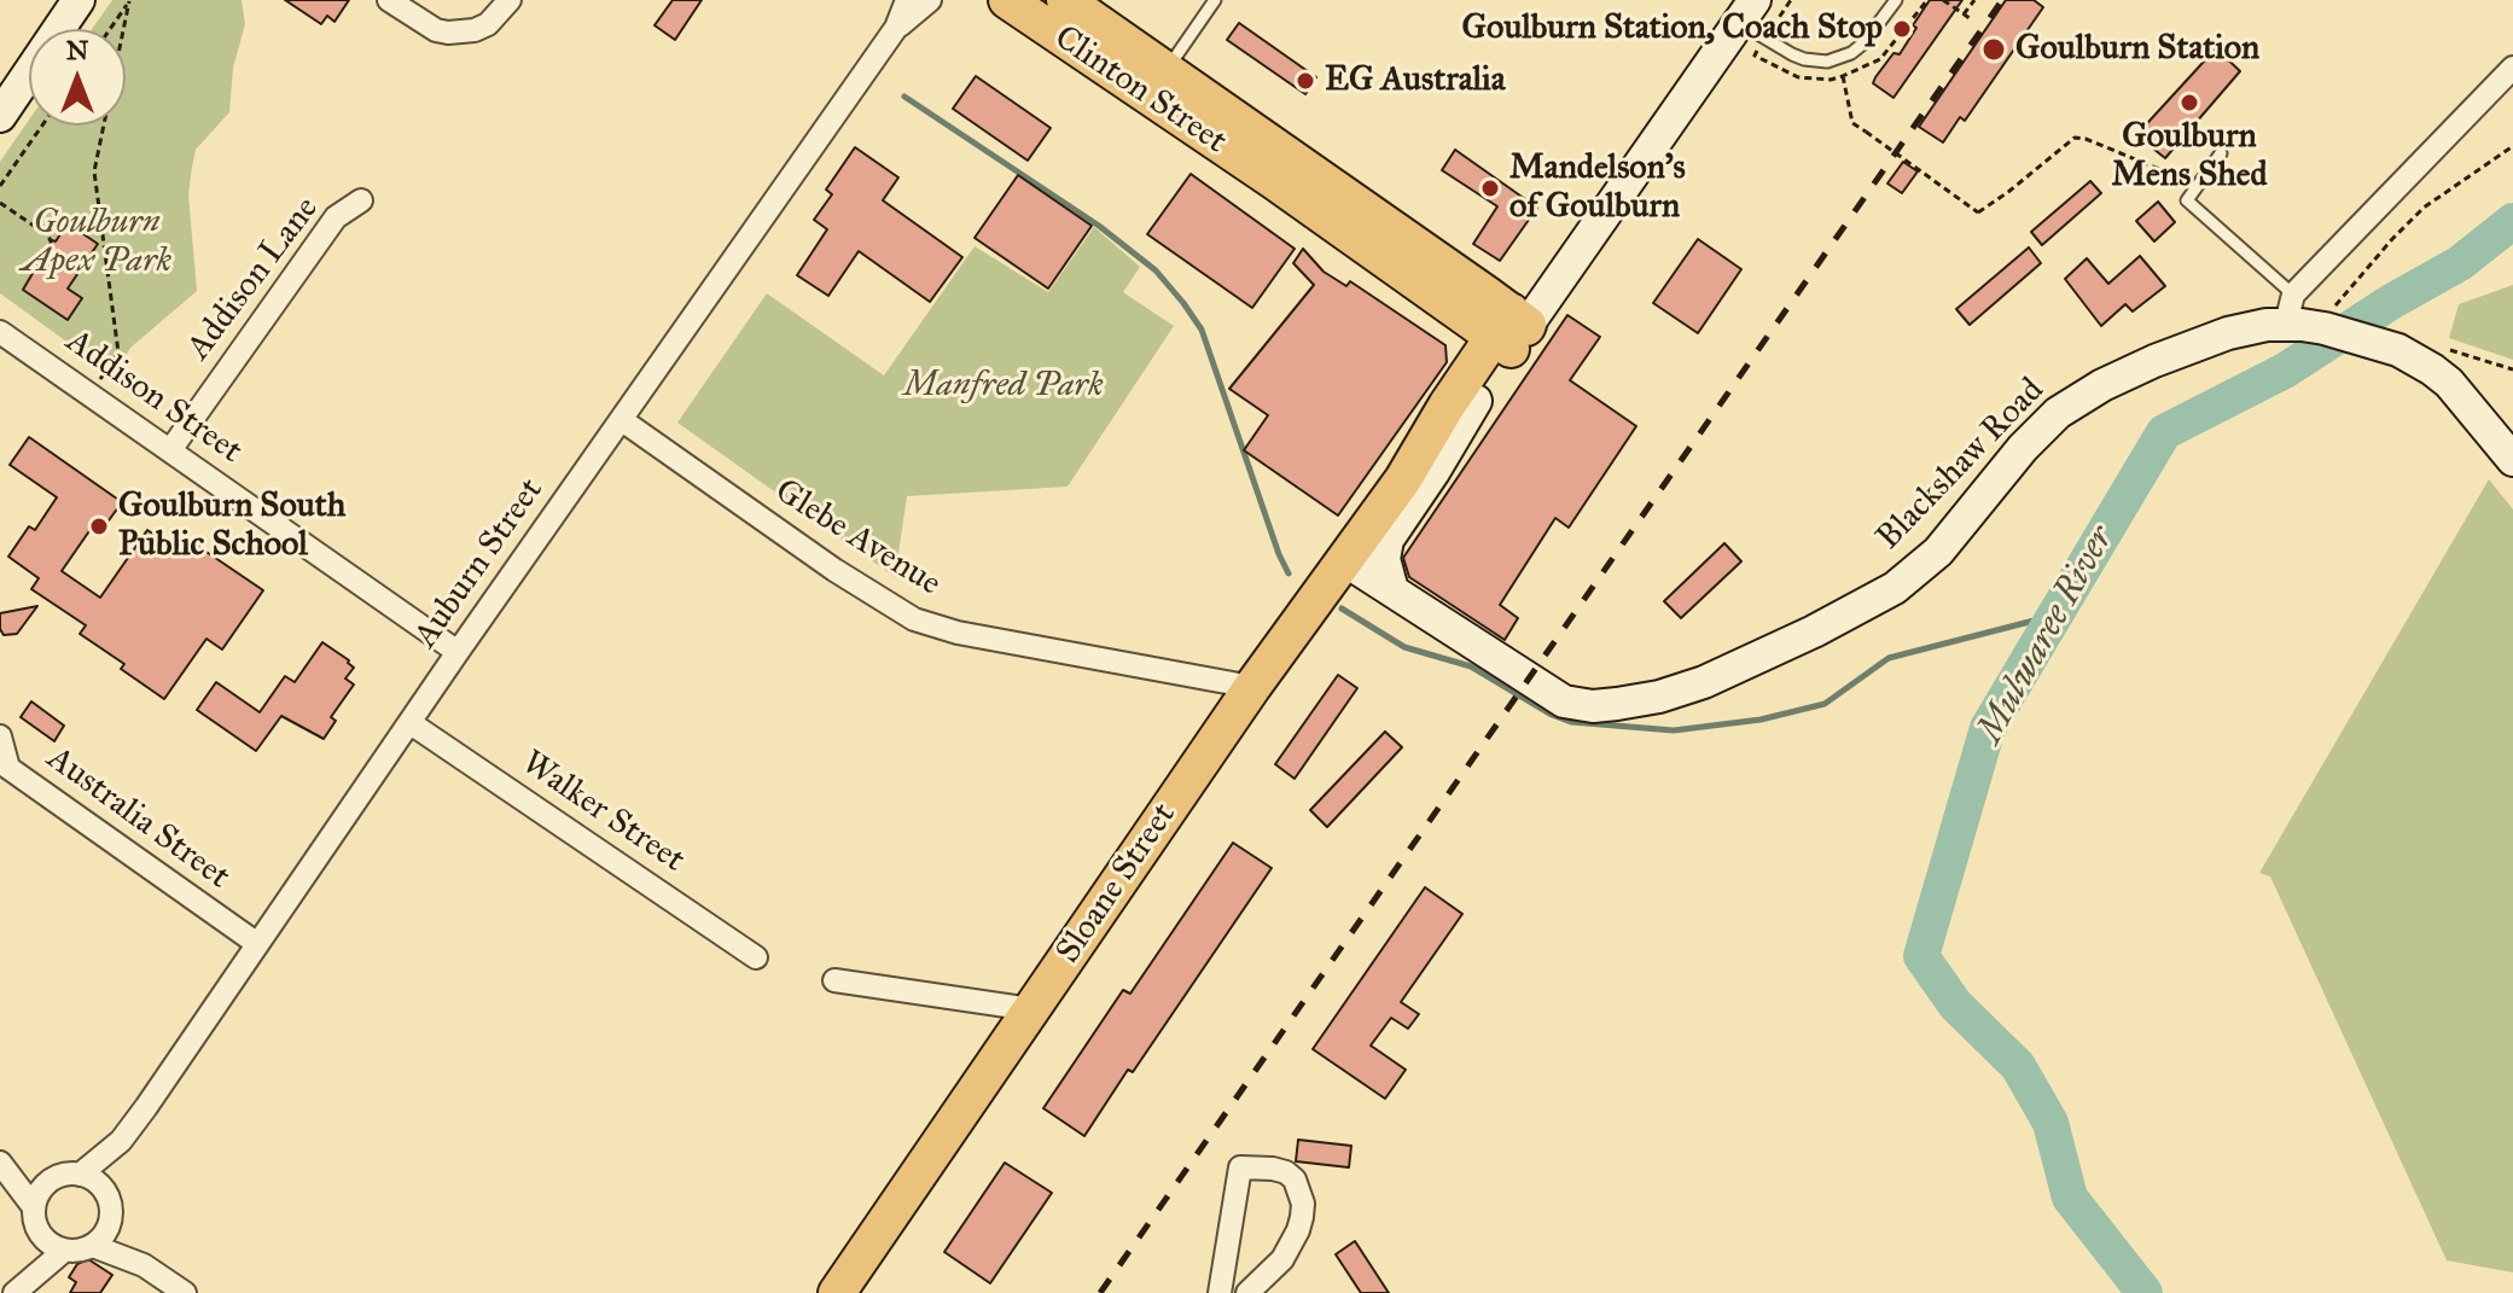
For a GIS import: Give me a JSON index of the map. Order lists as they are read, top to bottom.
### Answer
{
  "streets": {
    "main road": ["Clinton Street", "Sloane Street"],
    "street": [
      "Addison Lane",
      "Addison Street",
      "Blackshaw Road",
      "Glebe Avenue",
      "Auburn Street",
      "Walker Street",
      "Australia Street"
    ]
  },
  "crossings": [
    ["Clinton Street", "Sloane Street"],
    ["Addison Lane", "Addison Street"],
    ["Addison Street", "Auburn Street"],
    ["Blackshaw Road", "Sloane Street"],
    ["Glebe Avenue", "Auburn Street"],
    ["Glebe Avenue", "Sloane Street"],
    ["Auburn Street", "Walker Street"],
    ["Auburn Street", "Australia Street"]
  ],
  "water": ["Mulwaree River"],
  "parks": ["Goulburn Apex Park", "Manfred Park"],
  "places": [
    "Goulburn Station, Coach Stop",
    "Goulburn Station",
    "EG Australia",
    "Goulburn Mens Shed",
    "Mandelson's of Goulburn",
    "Goulburn South Public School"
  ],
  "north": "top"
}
